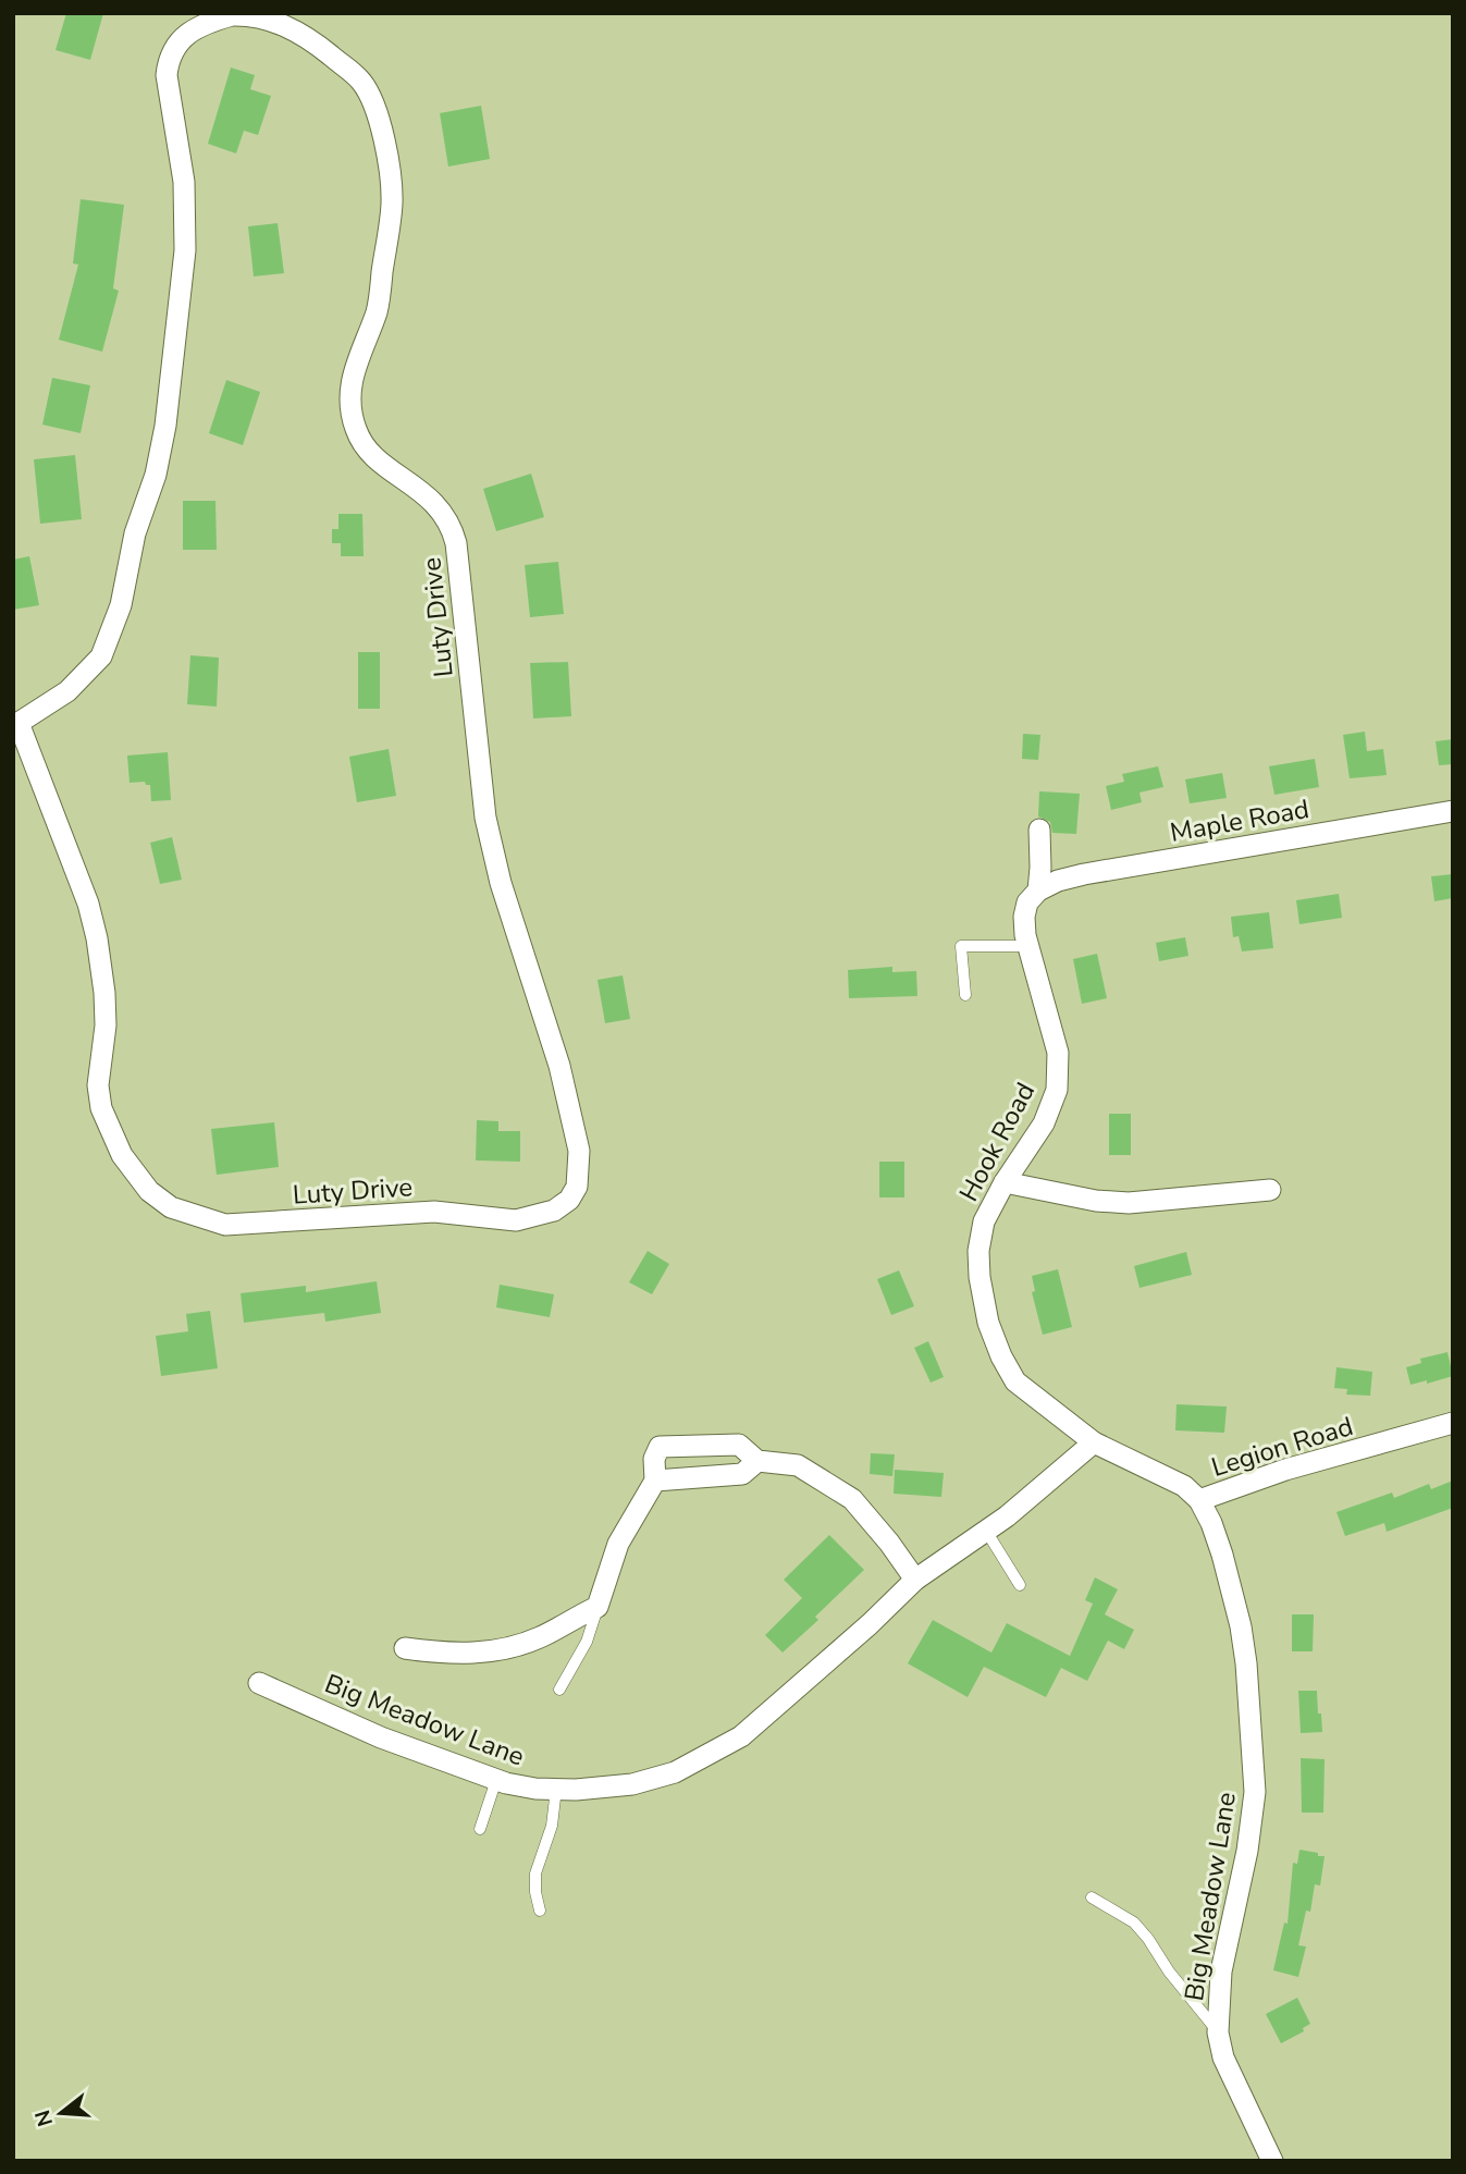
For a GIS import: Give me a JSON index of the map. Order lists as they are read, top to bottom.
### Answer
{
  "streets": {
    "street": [
      "Luty Drive",
      "Maple Road",
      "Hook Road",
      "Legion Road",
      "Big Meadow Lane"
    ]
  },
  "crossings": [
    ["Maple Road", "Hook Road"],
    ["Hook Road", "Legion Road"],
    ["Hook Road", "Big Meadow Lane"],
    ["Legion Road", "Big Meadow Lane"]
  ],
  "north": "left"
}
